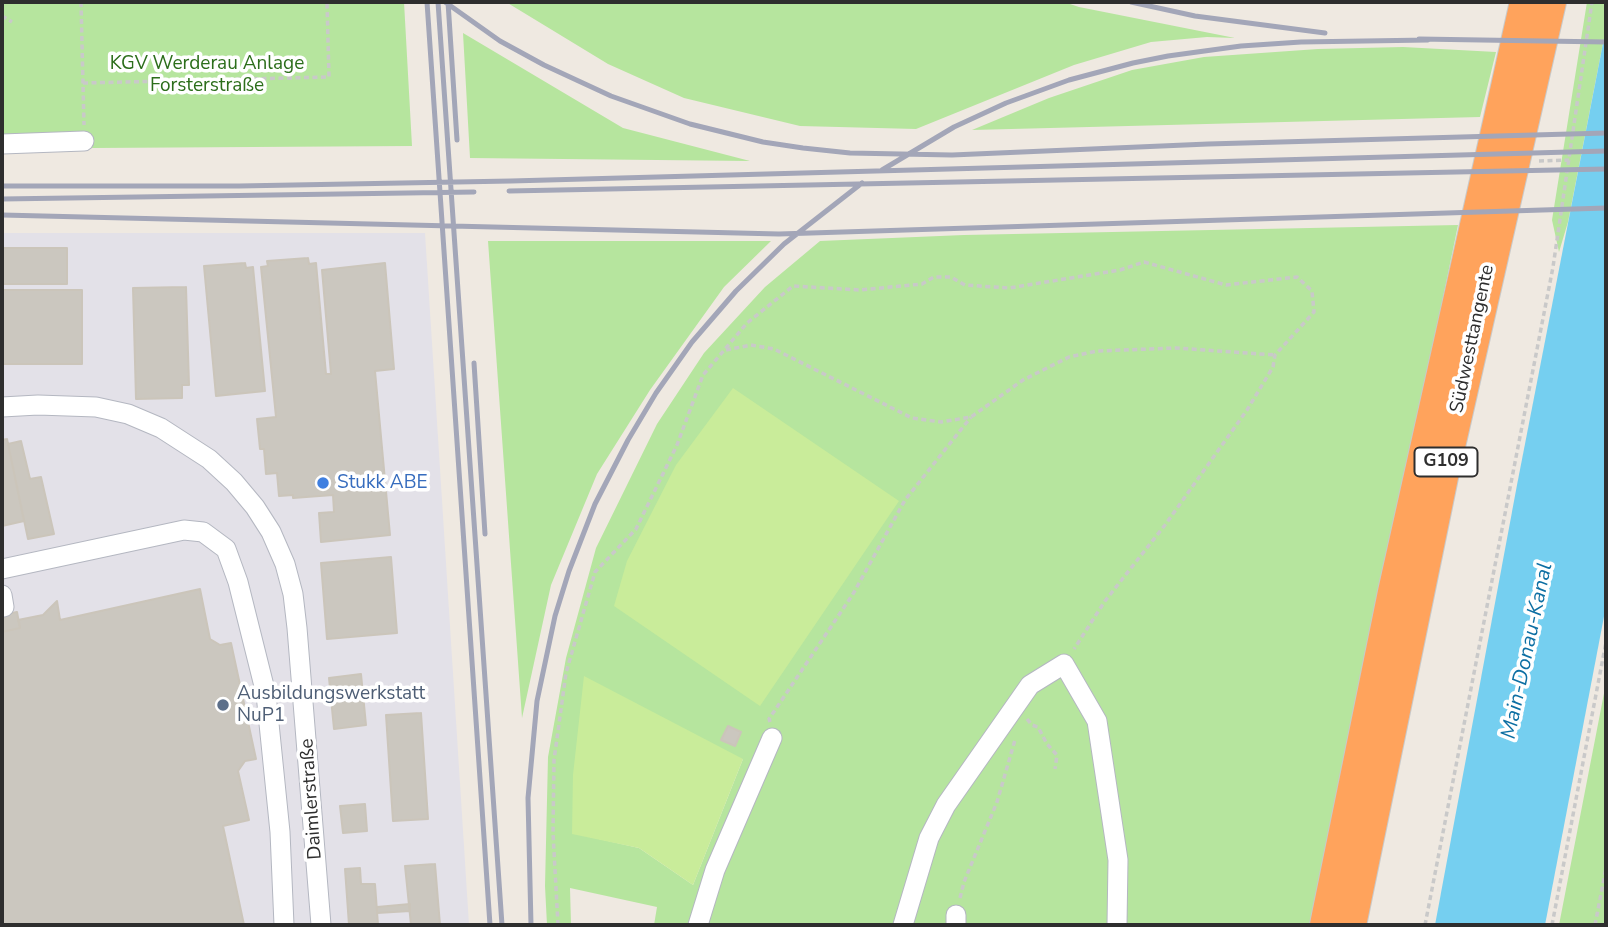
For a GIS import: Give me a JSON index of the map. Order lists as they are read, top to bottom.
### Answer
{
  "streets": {
    "highway": ["Südwesttangente", "G109"],
    "street": ["Daimlerstraße"]
  },
  "water": ["Main-Donau-Kanal"],
  "parks": ["KGV Werderau Anlage Forsterstraße"],
  "places": ["Stukk ABE", "Ausbildungswerkstatt NuP1"]
}
